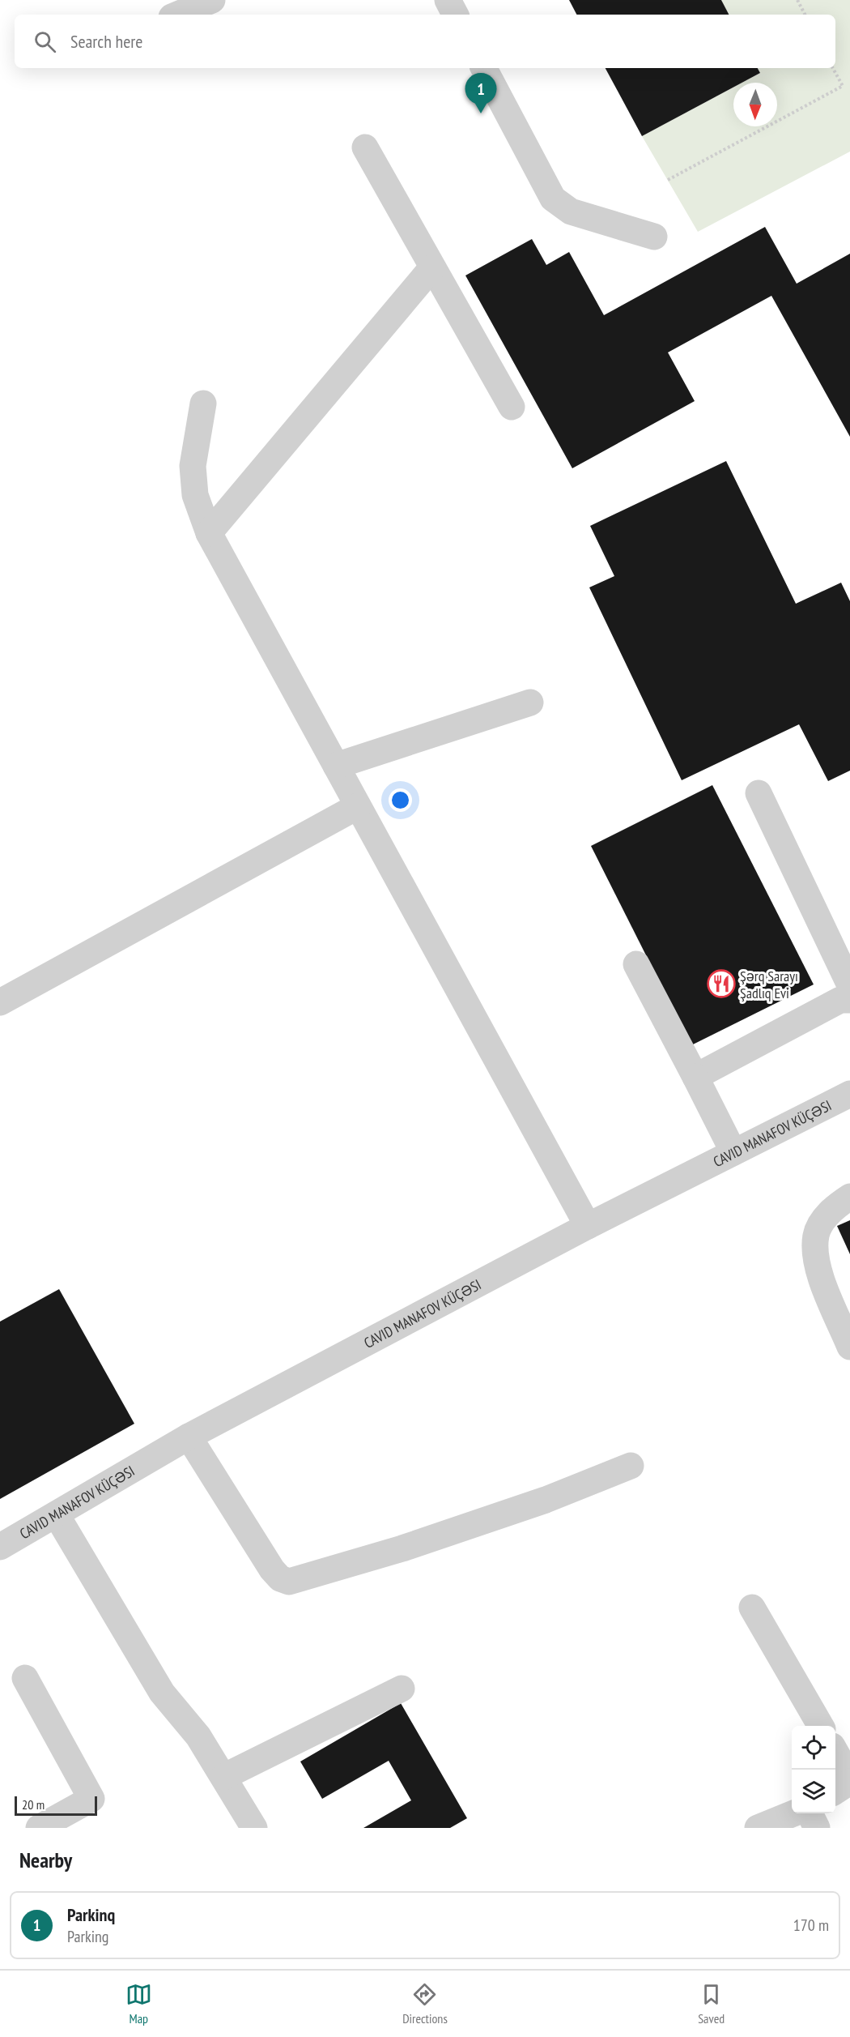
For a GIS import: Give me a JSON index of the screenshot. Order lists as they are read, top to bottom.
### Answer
{
  "streets": {
    "street": ["CAVID MANAFOV KÜÇƏSI"]
  },
  "places": {
    "restaurant": ["Şərq Sarayı Şadlıq Evi"]
  },
  "scale_bar": "20 m",
  "north": "bottom",
  "page": {
    "search": "Search here",
    "pins": "1",
    "scale": "20 m",
    "heading": "Nearby",
    "list": [
      {
        "mark": "1",
        "name": "Parkinq",
        "note": "Parking",
        "value": "170 m"
      }
    ],
    "nav": ["Map", "Directions", "Saved"]
  }
}
